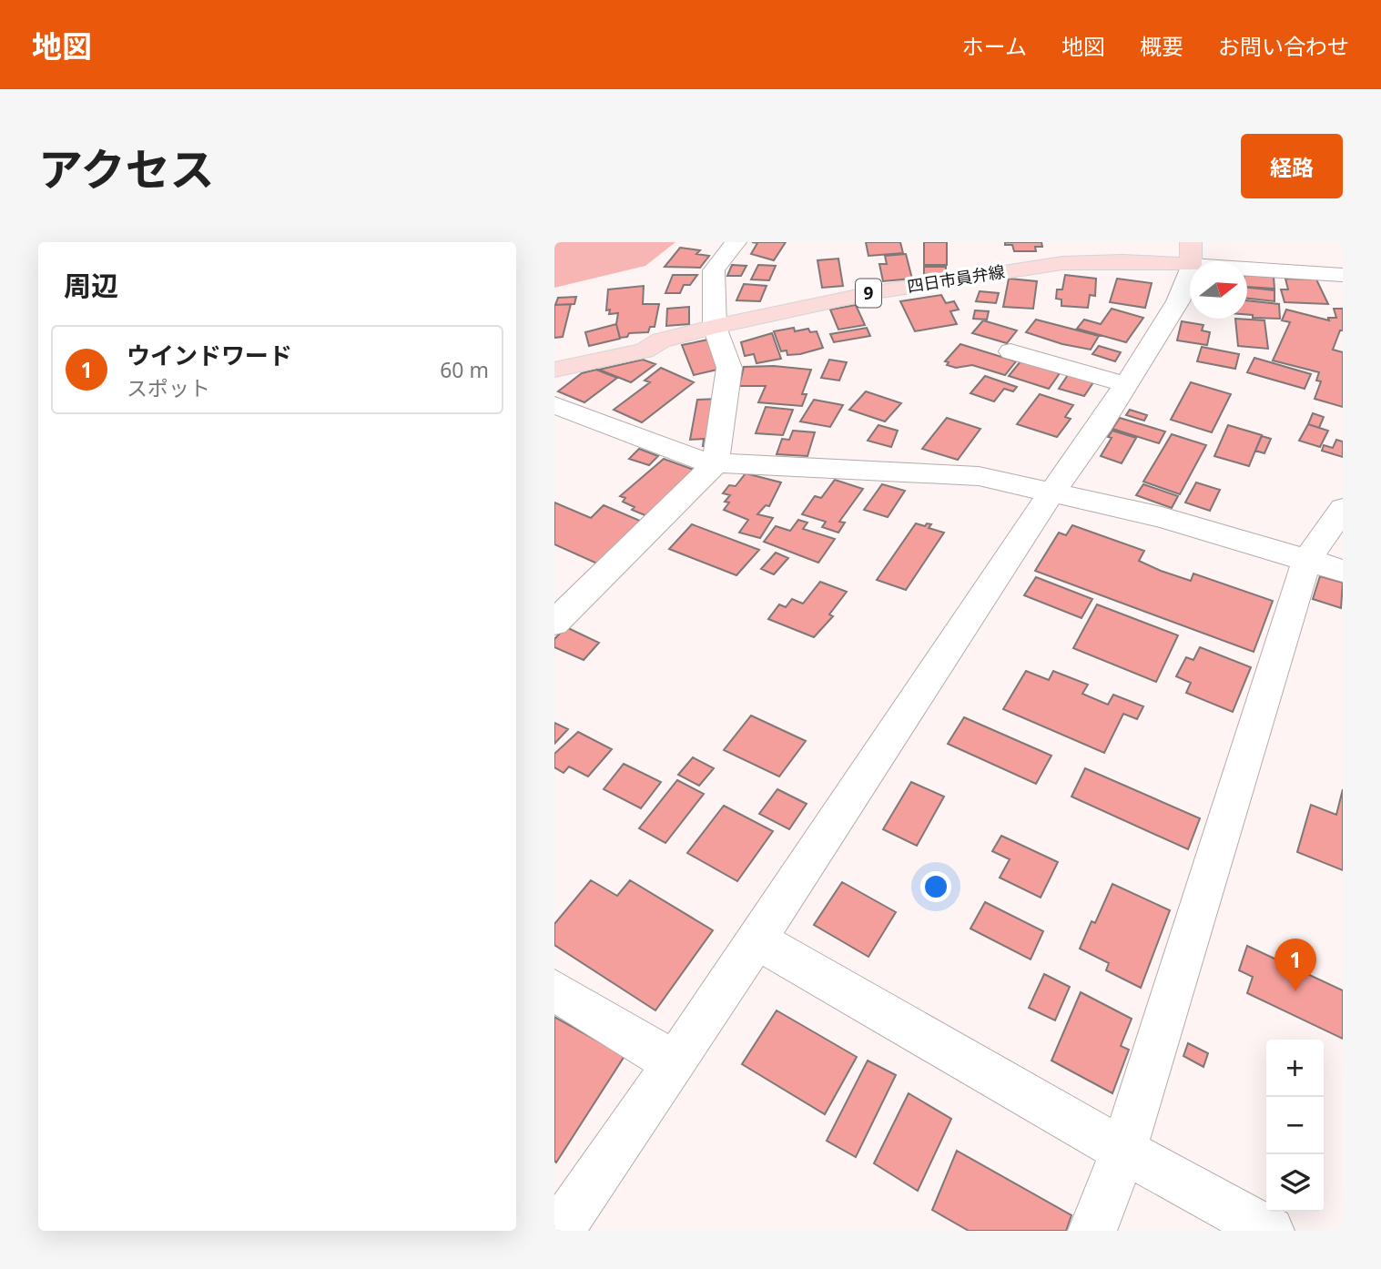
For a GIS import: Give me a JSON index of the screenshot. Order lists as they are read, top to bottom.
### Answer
{
  "streets": {
    "main road": ["四日市員弁線", "9"]
  },
  "north": "right",
  "page": {
    "header": "地図",
    "nav": [
      "ホーム",
      "地図",
      "概要",
      "お問い合わせ"
    ],
    "title": "アクセス",
    "buttons": "経路",
    "heading": "周辺",
    "list": [
      {
        "mark": "1",
        "name": "ウインドワード",
        "note": "スポット",
        "value": "60 m"
      }
    ],
    "pins": "1",
    "map_buttons": ["+", "−"]
  }
}
